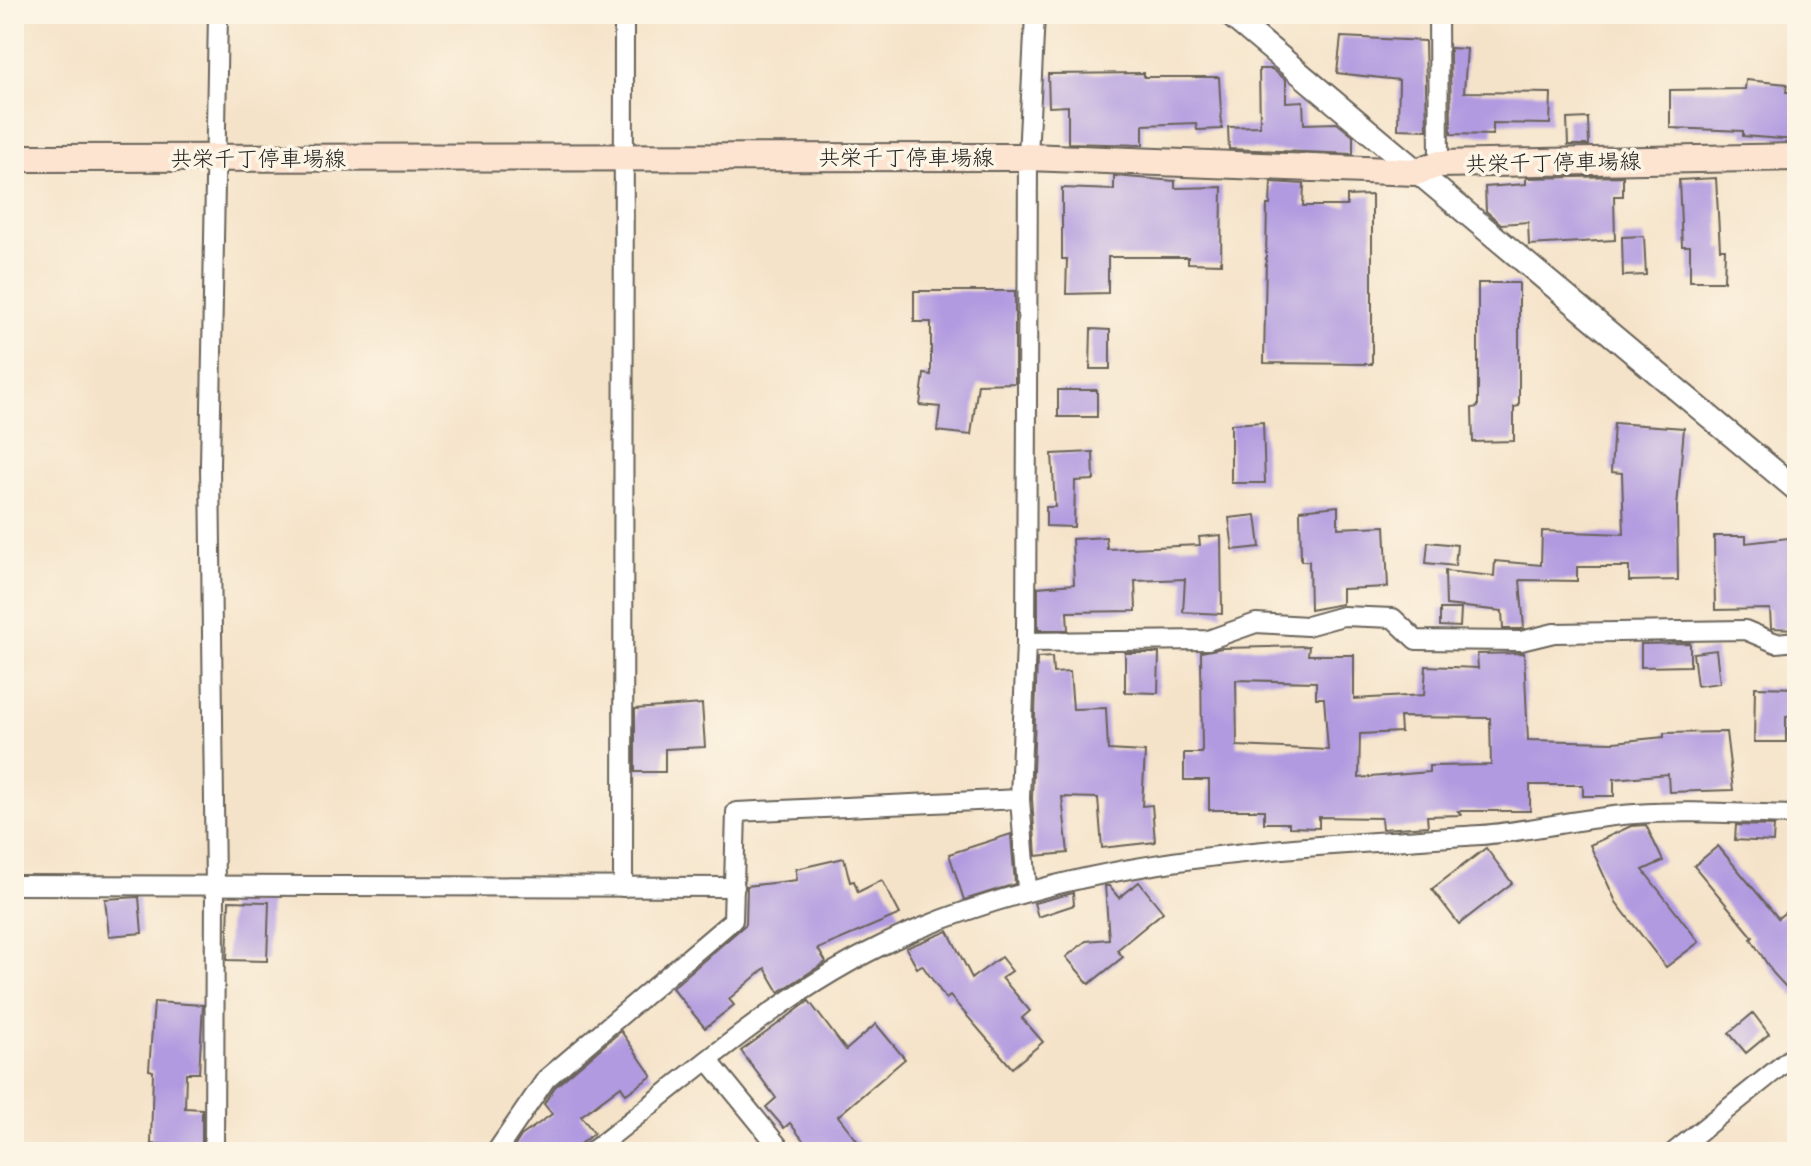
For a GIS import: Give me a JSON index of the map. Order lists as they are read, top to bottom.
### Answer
{
  "streets": {
    "main road": ["共栄千丁停車場線"]
  }
}
